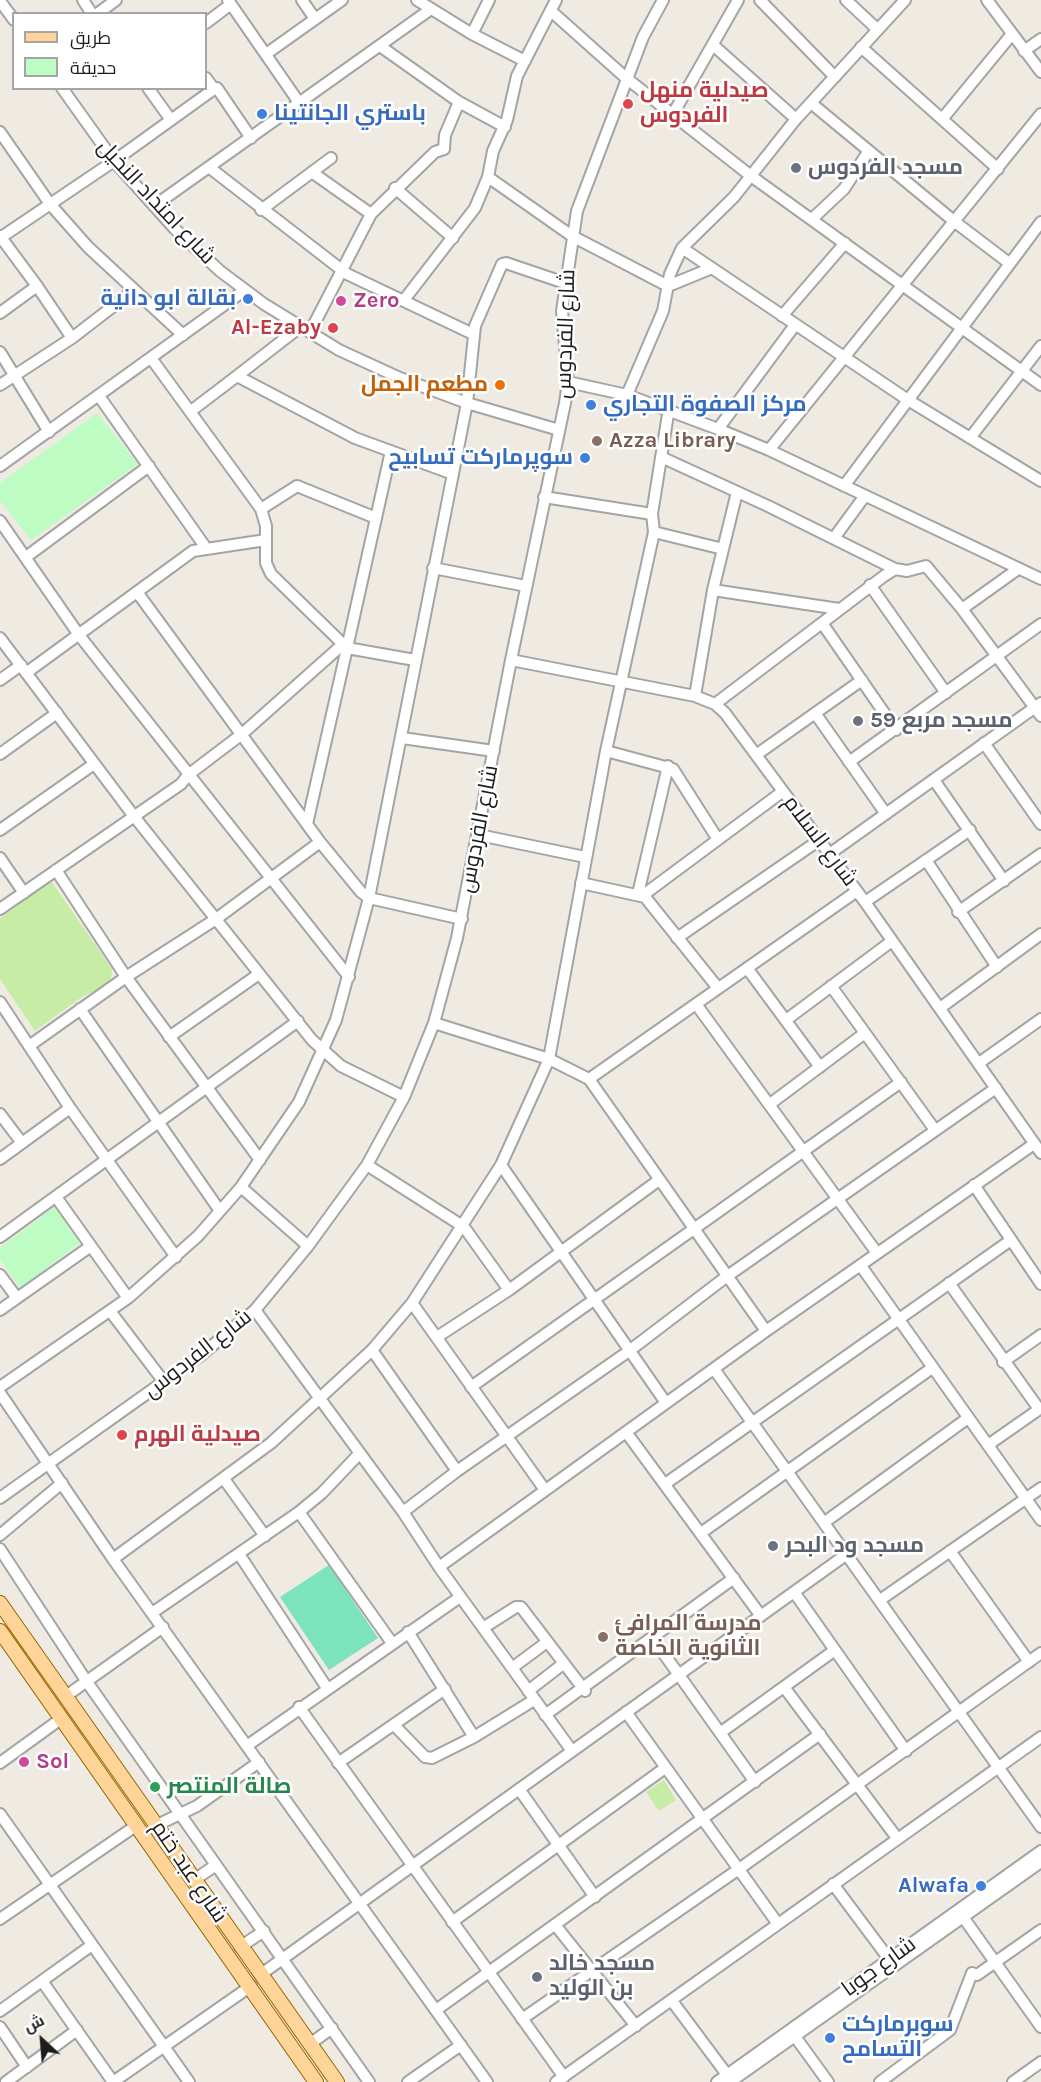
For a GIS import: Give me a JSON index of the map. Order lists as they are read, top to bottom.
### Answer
{
  "streets": {
    "main road": ["شارع عبد ختم"],
    "street": [
      "شارع امتداد النخيل",
      "شارع الفردوس",
      "شارع السلام",
      "شارع جوبا"
    ]
  },
  "crossings": [
    ["شارع امتداد النخيل", "شارع الفردوس"],
    ["شارع الفردوس", "شارع السلام"]
  ],
  "places": [
    "صيدلية منهل الفردوس",
    "باستري الجانتينا",
    "مسجد الفردوس",
    "بقالة ابو دانية",
    "Zero",
    "Al-Ezaby",
    "مطعم الجمل",
    "مركز الصفوة التجاري",
    "Azza Library",
    "سوپرمارکت تسابيح",
    "مسجد مربع 59",
    "صيدلية الهرم",
    "مسجد ود البحر",
    "مدرسة المرافئ الثانوية الخاصة",
    "Sol",
    "صالة المنتصر",
    "Alwafa",
    "مسجد خالد بن الوليد",
    "سوبرماركت التسامح"
  ],
  "legend": ["طريق", "حديقة"],
  "north": "top left"
}
